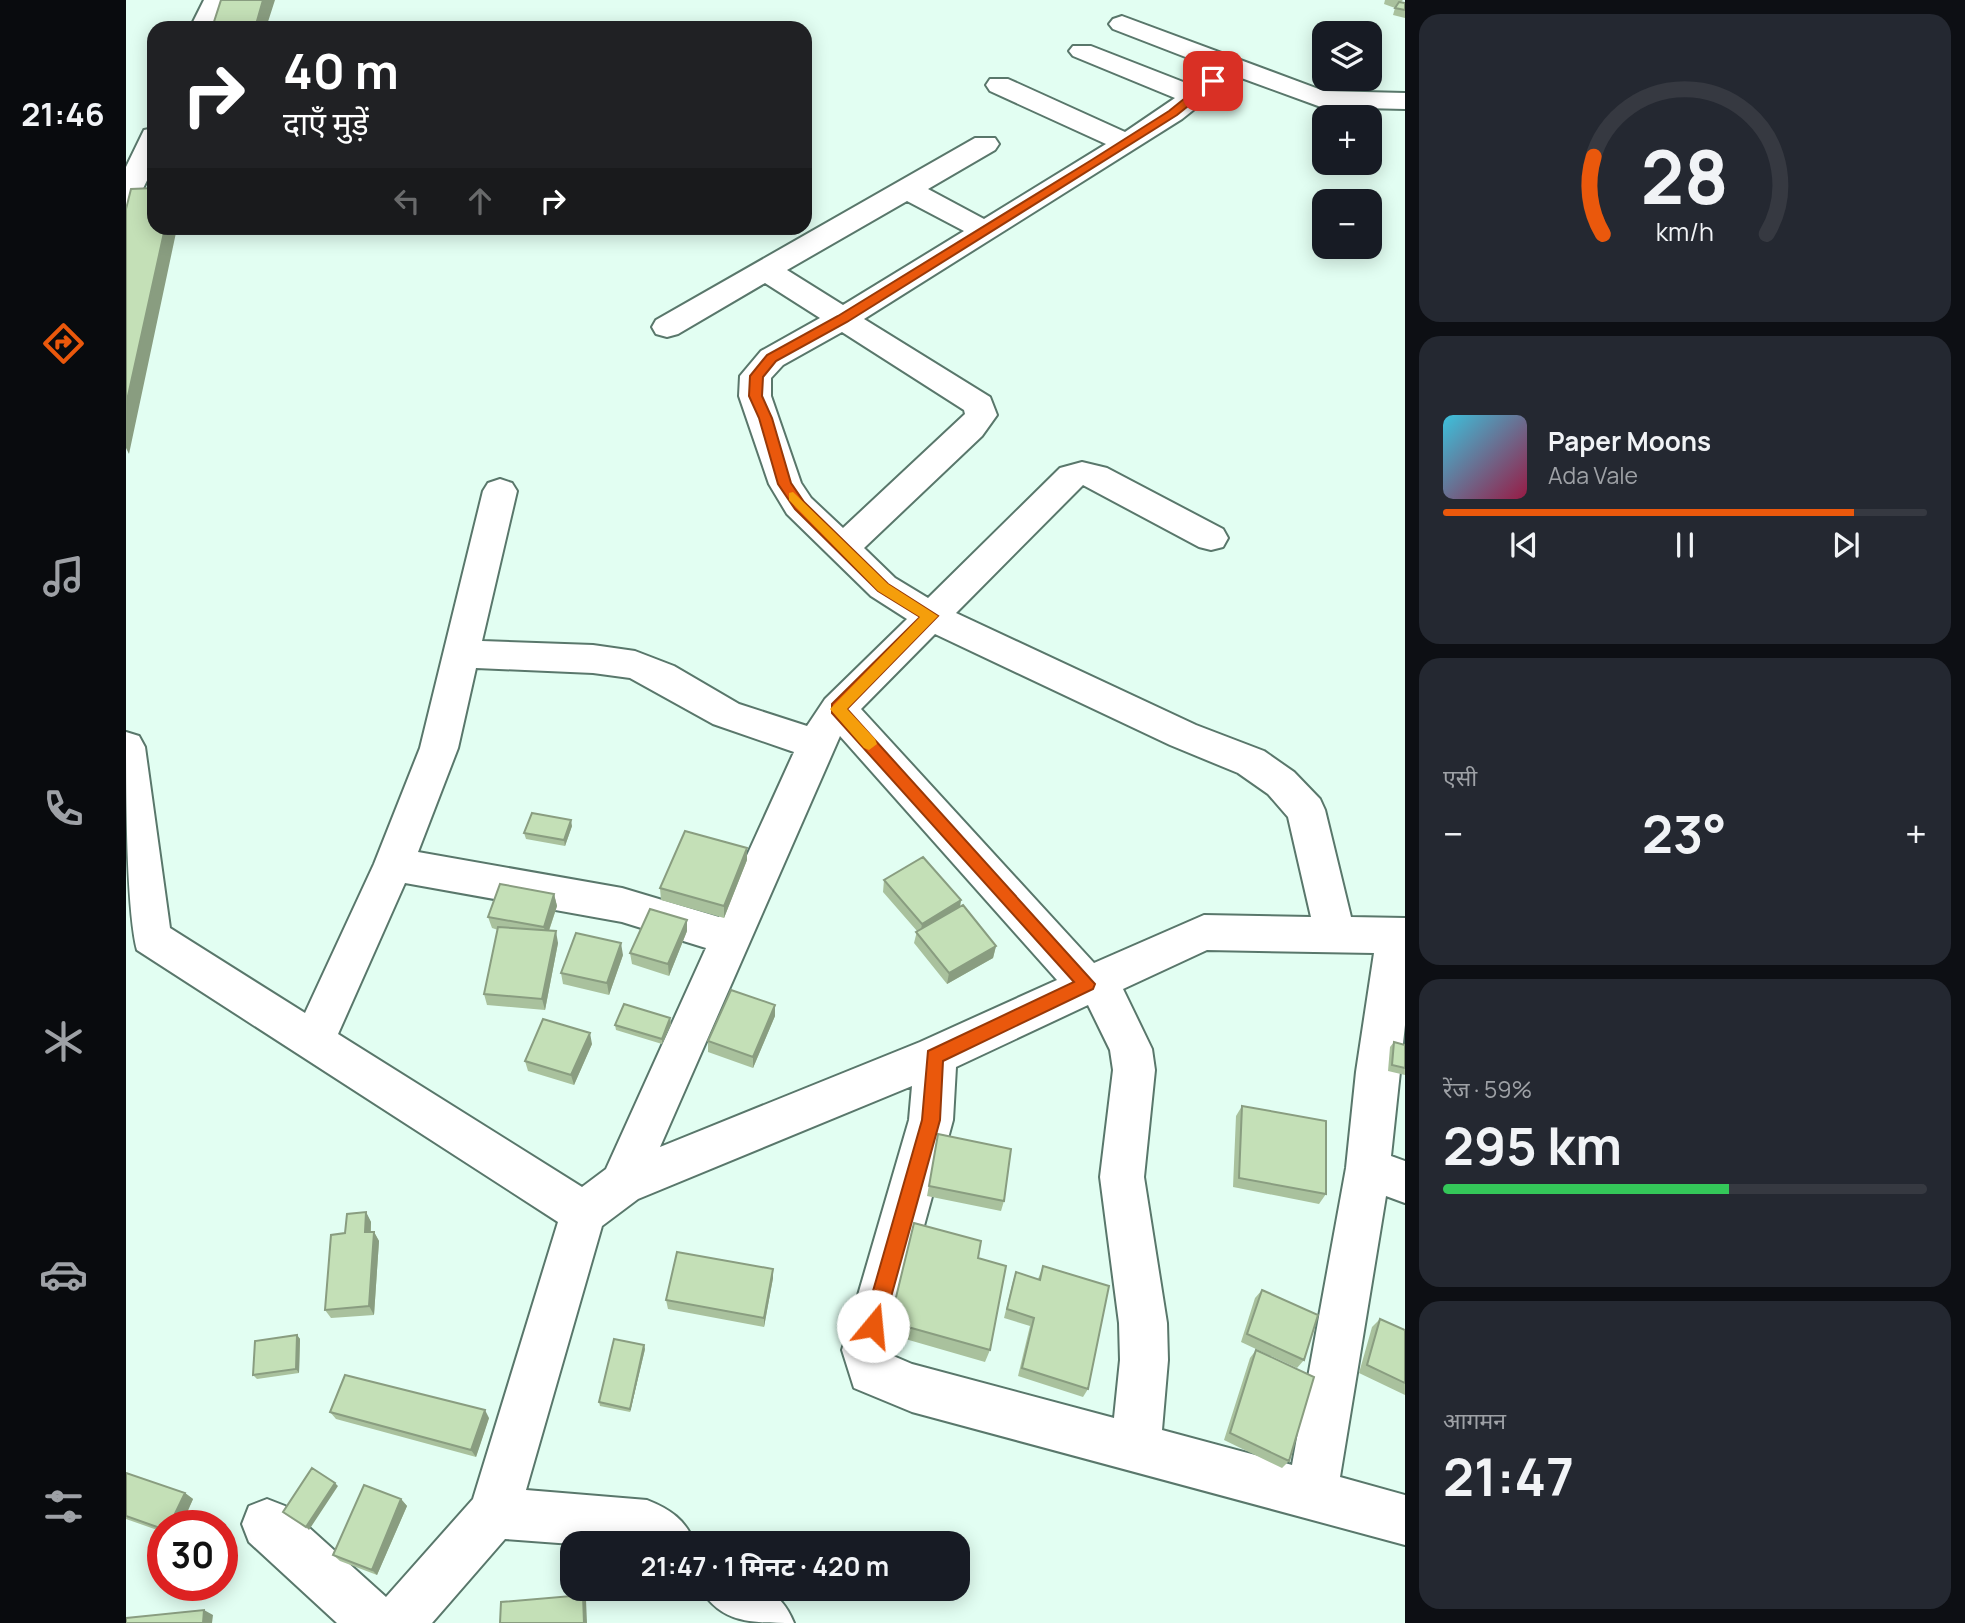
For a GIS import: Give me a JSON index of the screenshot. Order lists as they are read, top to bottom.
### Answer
{
  "page": {
    "tabs": "21:46",
    "map_buttons": ["+", "−"],
    "turn": ["40 m", "दाएँ मुड़ें"],
    "song": ["Paper Moons", "Ada Vale"],
    "tile": [
      "एसी",
      ["रेंज · 59%", "295 km"],
      ["आगमन", "21:47"]
    ],
    "heat": ["−", "23°", "+"],
    "limit": "30",
    "trip": "21:47 · 1 मिनट · 420 m",
    "gauge": ["28", "km/h"]
  }
}
